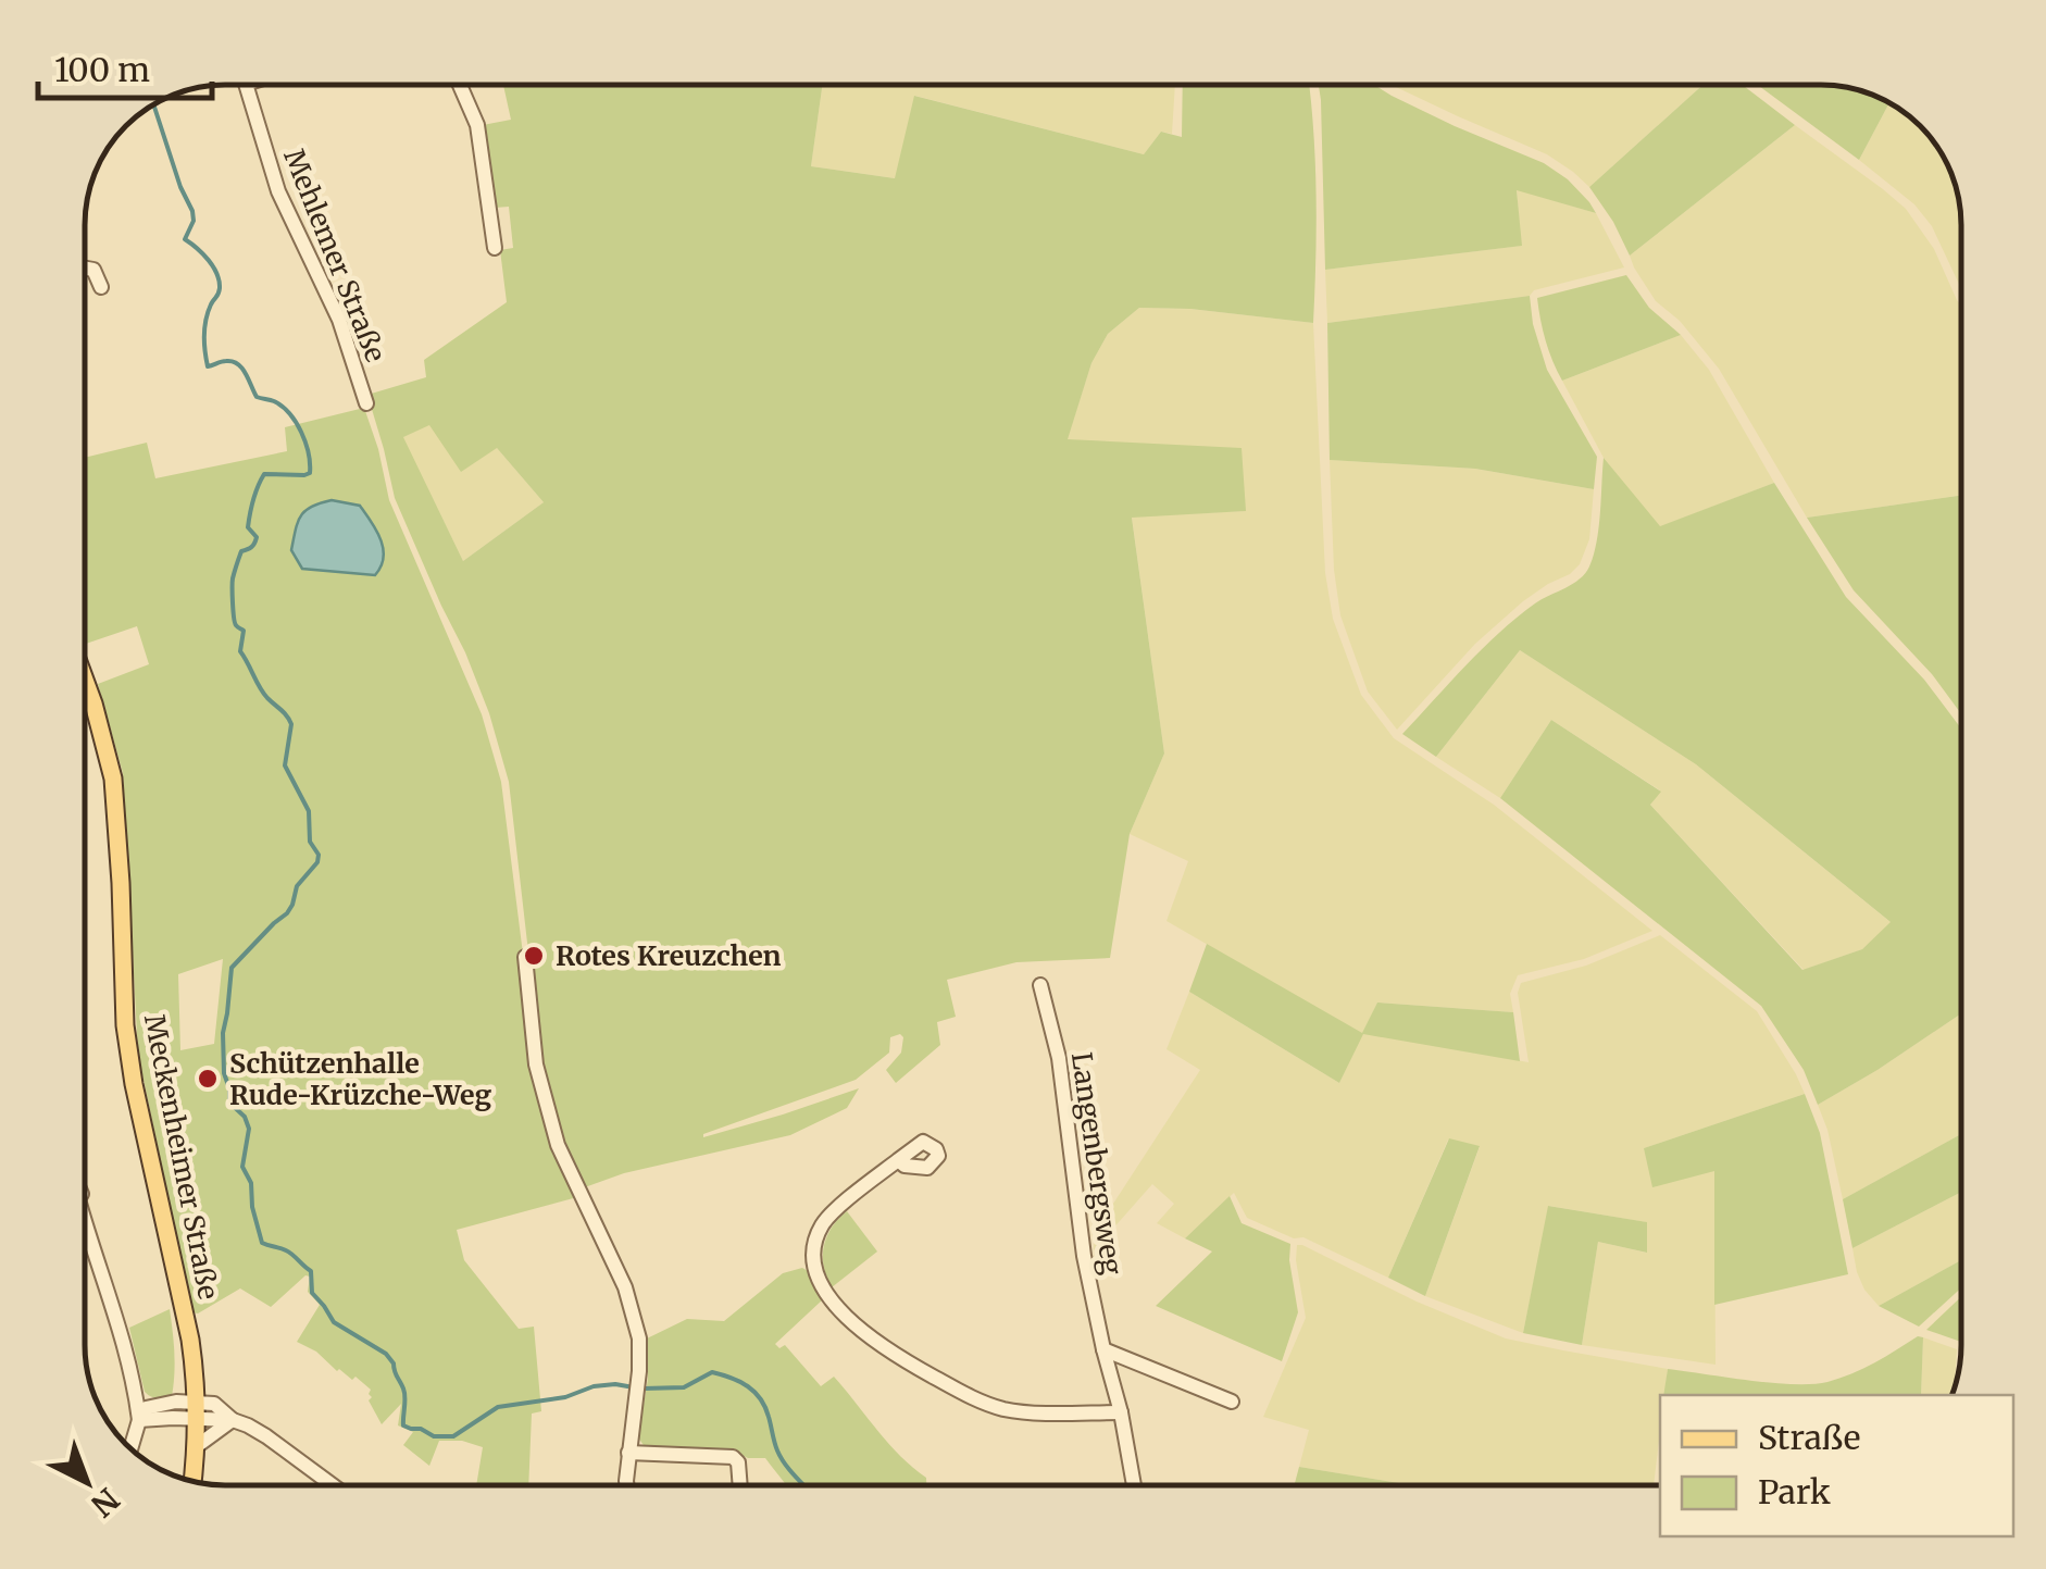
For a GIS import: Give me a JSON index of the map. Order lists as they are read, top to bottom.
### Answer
{
  "streets": {
    "main road": ["Meckenheimer Straße"],
    "street": ["Mehlemer Straße", "Langenbergsweg"]
  },
  "places": ["Rotes Kreuzchen", "Schützenhalle Rude-Krüzche-Weg"],
  "legend": ["Straße", "Park"],
  "scale_bar": "100 m",
  "north": "bottom right"
}
